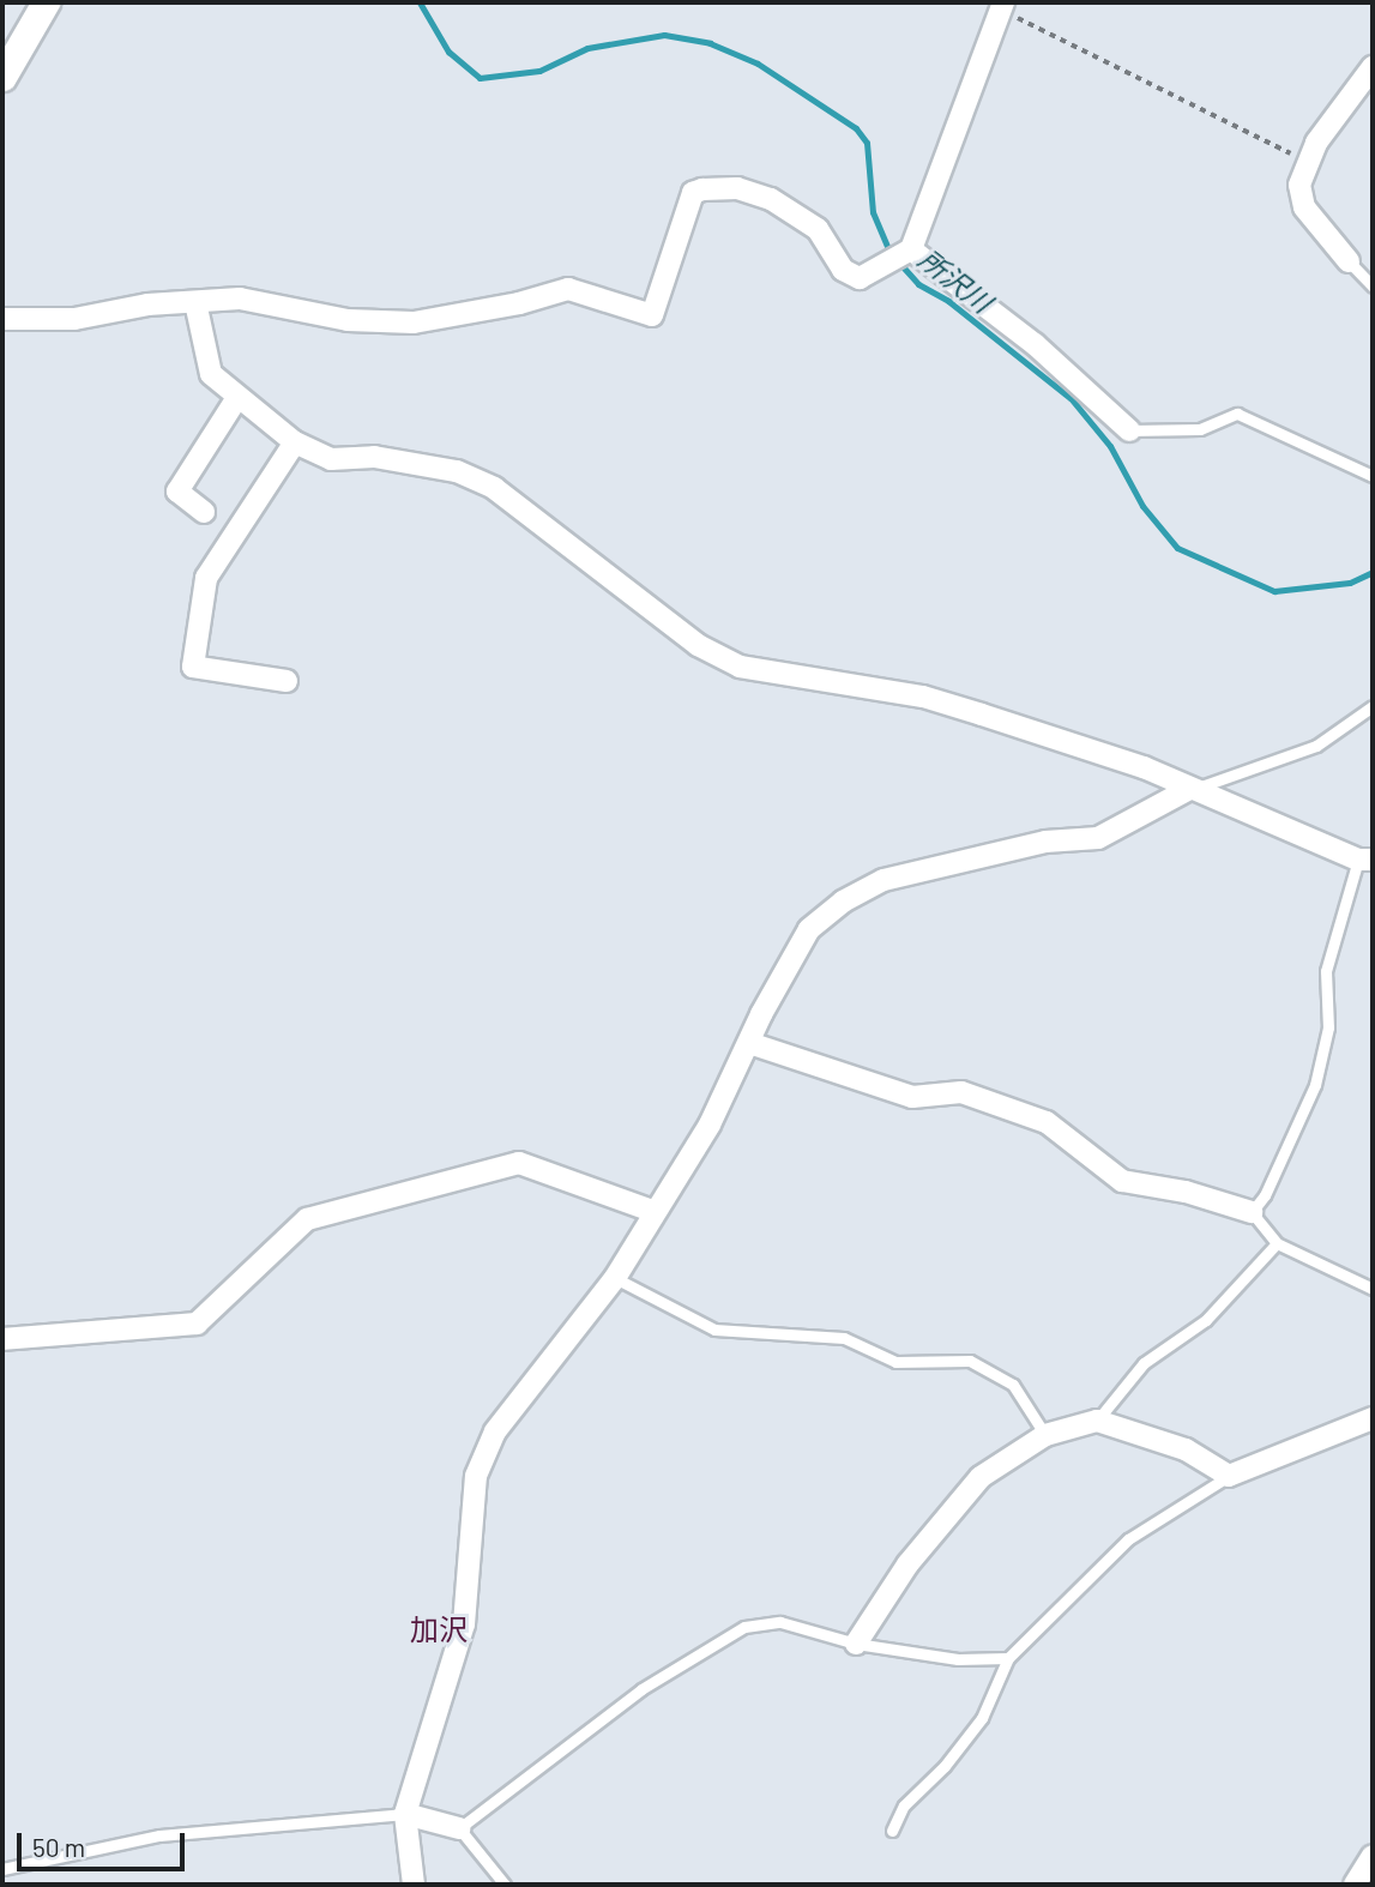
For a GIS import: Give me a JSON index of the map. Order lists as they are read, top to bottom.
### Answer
{
  "districts": ["加沢"],
  "water": ["所沢川"],
  "scale_bar": "50 m"
}
